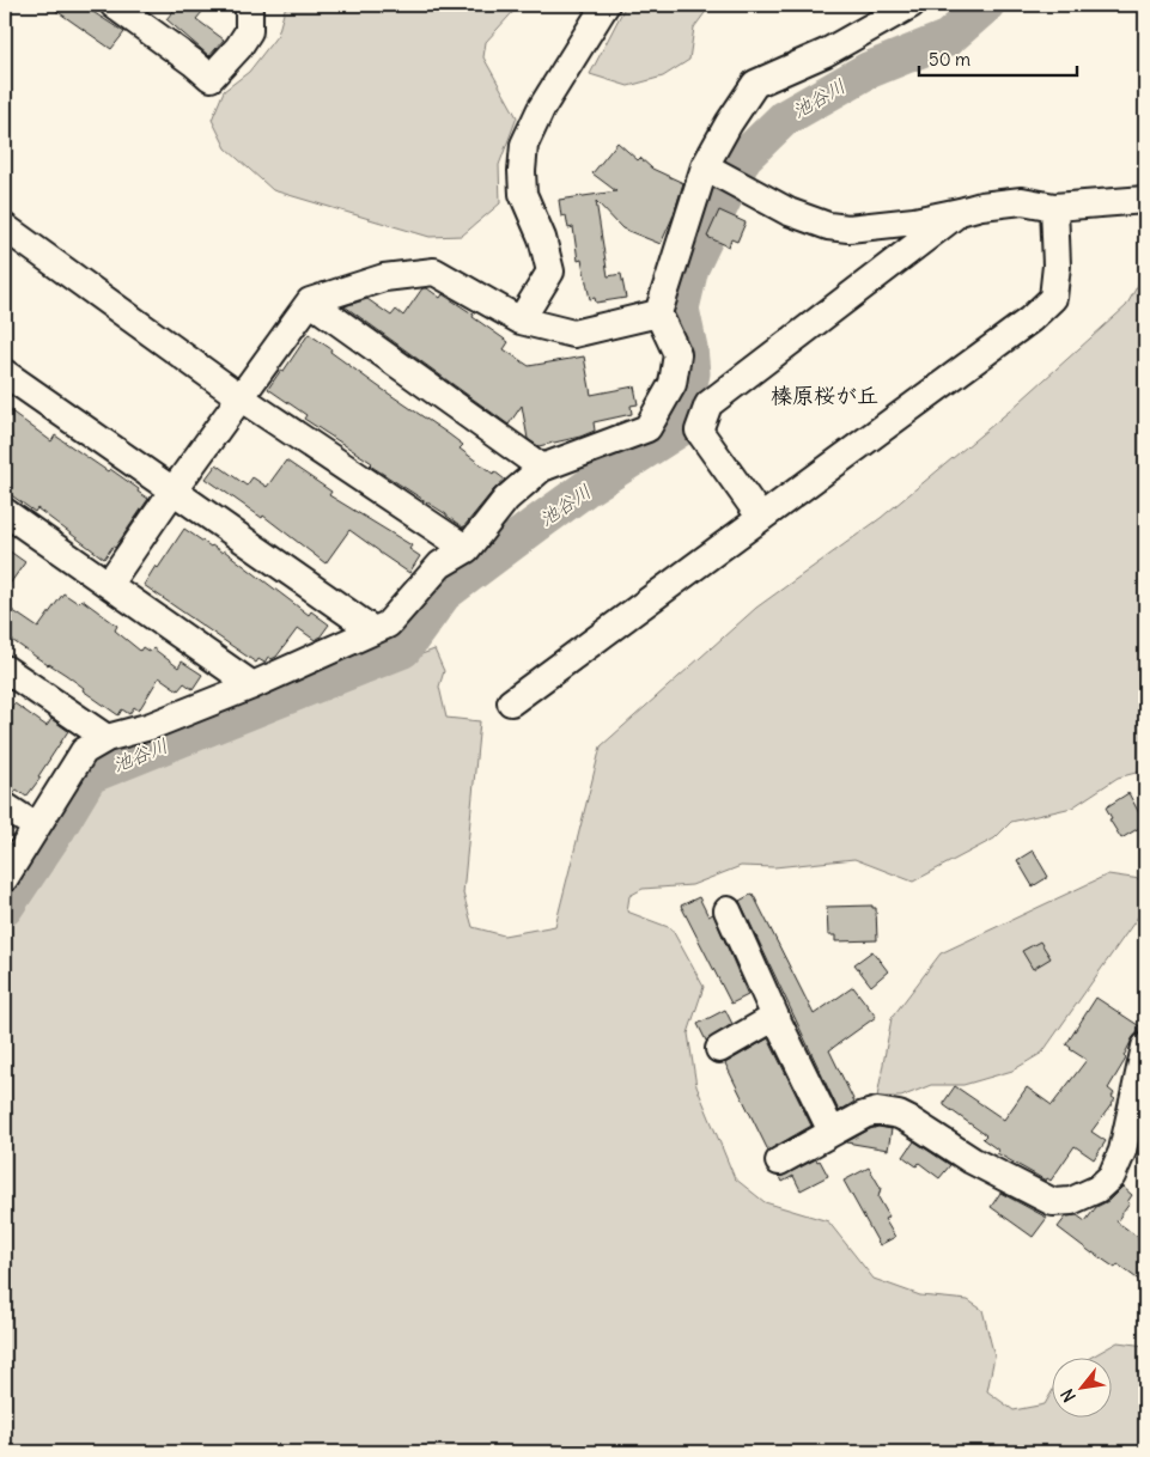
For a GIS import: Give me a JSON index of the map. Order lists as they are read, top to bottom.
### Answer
{
  "districts": ["榛原桜が丘"],
  "water": ["池谷川"],
  "scale_bar": "50 m",
  "north": "bottom left"
}
